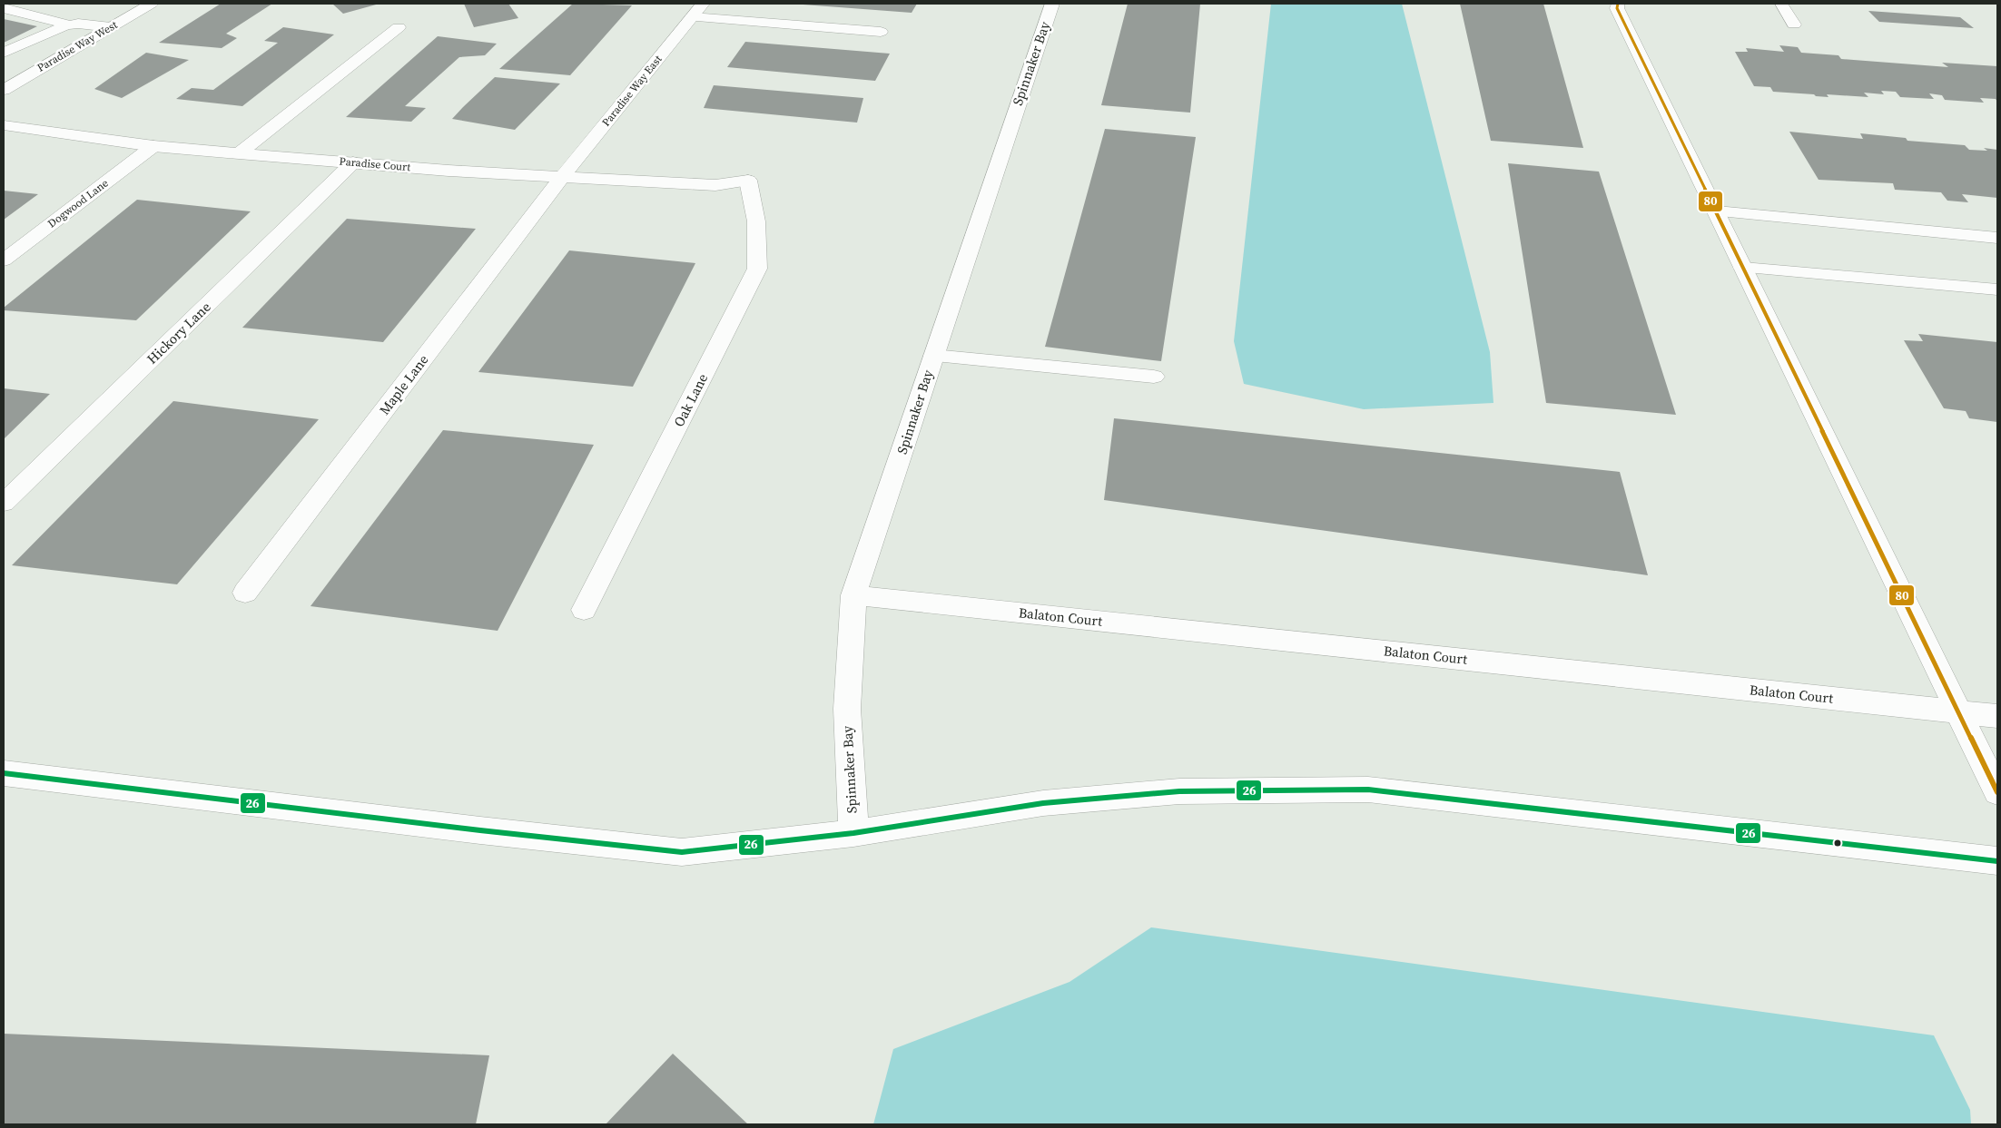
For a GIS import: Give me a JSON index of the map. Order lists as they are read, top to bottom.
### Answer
{
  "streets": {
    "street": [
      "Paradise Way West",
      "Spinnaker Bay",
      "Paradise Way East",
      "Paradise Court",
      "Dogwood Lane",
      "Hickory Lane",
      "Maple Lane",
      "Oak Lane",
      "Balaton Court"
    ]
  },
  "crossings": [
    ["Spinnaker Bay", "Balaton Court"],
    ["Paradise Way East", "Paradise Court"],
    ["Paradise Way East", "Maple Lane"],
    ["Paradise Court", "Dogwood Lane"],
    ["Paradise Court", "Hickory Lane"],
    ["Paradise Court", "Maple Lane"],
    ["Paradise Court", "Oak Lane"]
  ],
  "lines": ["transit line 80", "transit line 26"]
}
